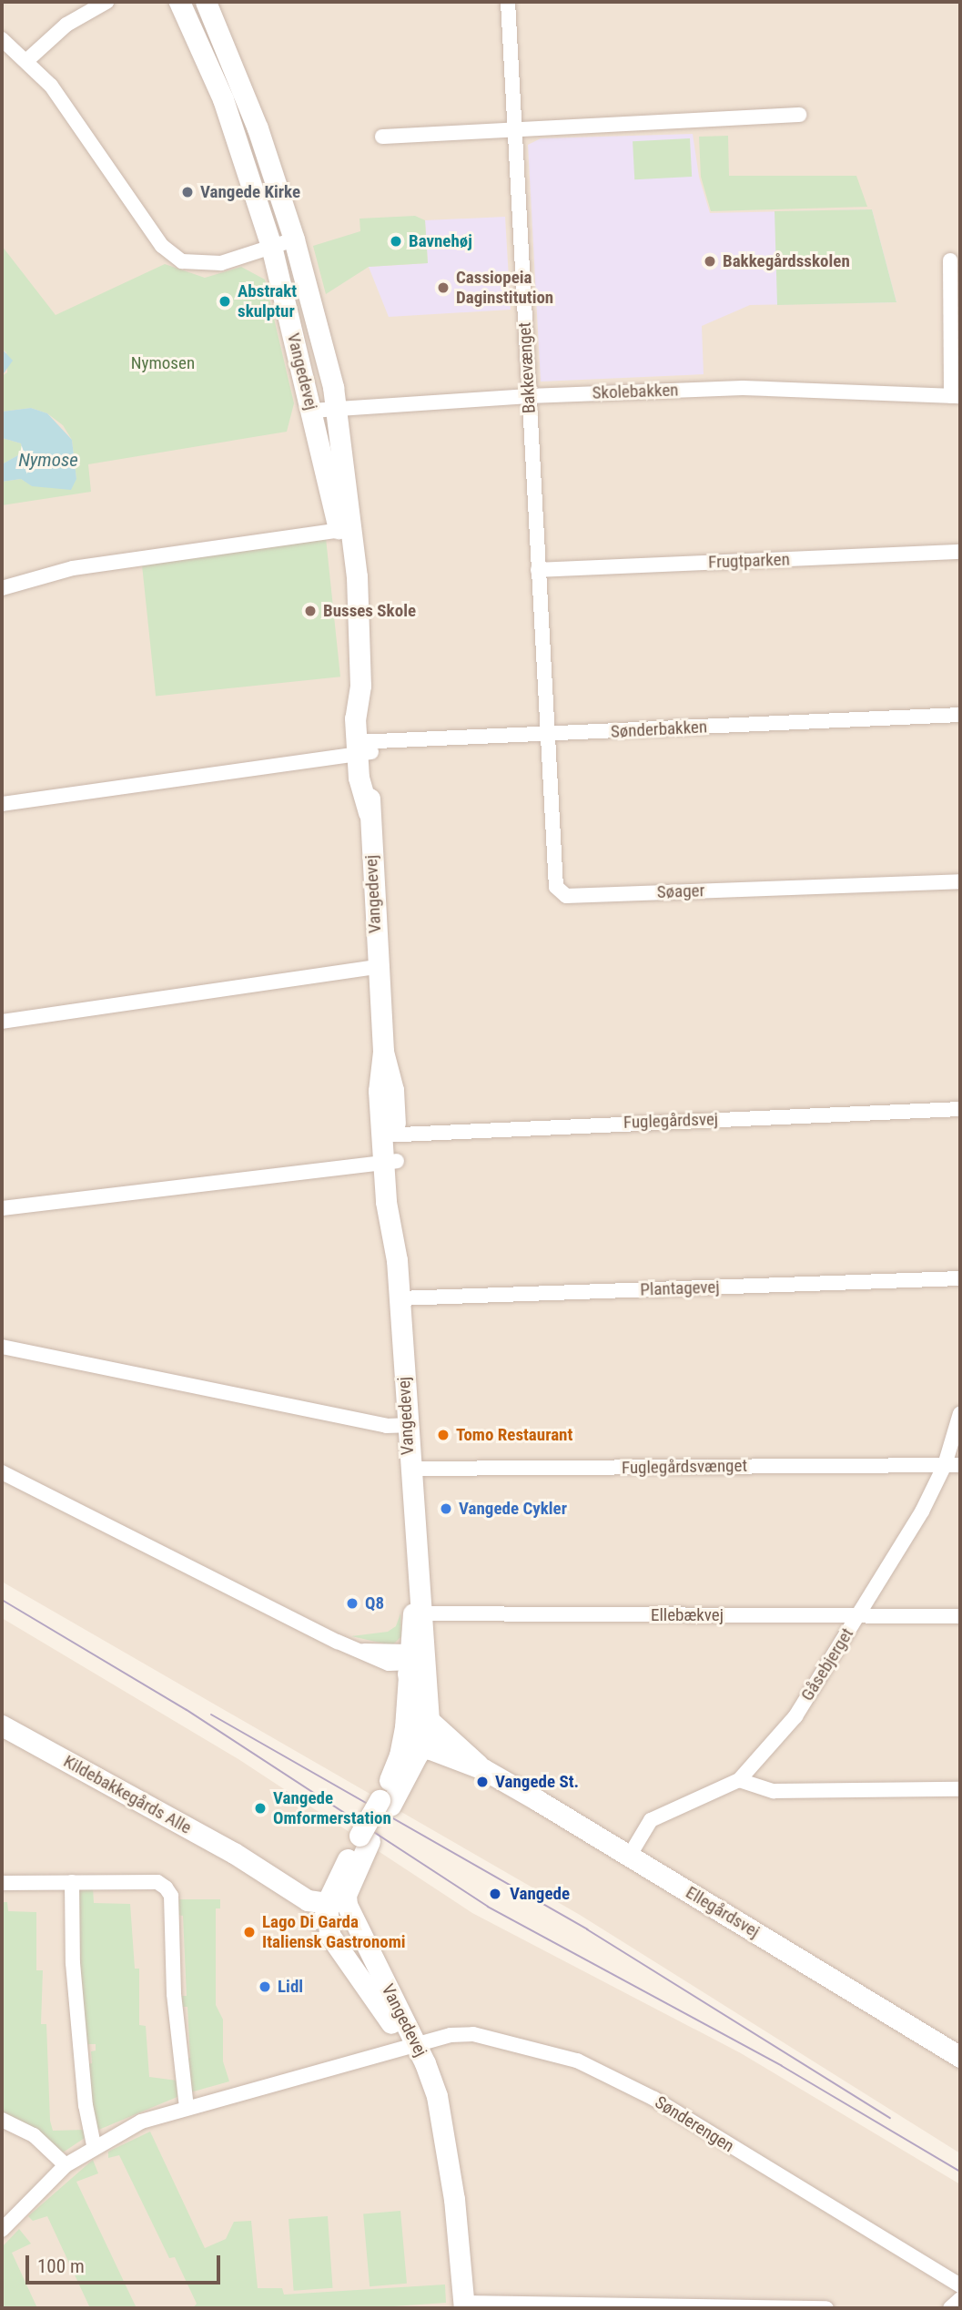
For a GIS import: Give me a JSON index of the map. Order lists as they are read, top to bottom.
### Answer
{
  "streets": {
    "street": [
      "Bakkevænget",
      "Vangedevej",
      "Skolebakken",
      "Frugtparken",
      "Sønderbakken",
      "Søager",
      "Fuglegårdsvej",
      "Plantagevej",
      "Fuglegårdsvænget",
      "Ellebækvej",
      "Gåsebjerget",
      "Kildebakkegårds Alle",
      "Ellegårdsvej",
      "Sønderengen"
    ]
  },
  "crossings": [
    ["Bakkevænget", "Skolebakken"],
    ["Bakkevænget", "Frugtparken"],
    ["Bakkevænget", "Sønderbakken"],
    ["Bakkevænget", "Søager"],
    ["Vangedevej", "Skolebakken"],
    ["Vangedevej", "Sønderbakken"],
    ["Vangedevej", "Fuglegårdsvej"],
    ["Vangedevej", "Plantagevej"],
    ["Vangedevej", "Fuglegårdsvænget"],
    ["Vangedevej", "Ellebækvej"],
    ["Vangedevej", "Kildebakkegårds Alle"],
    ["Vangedevej", "Sønderengen"],
    ["Sønderbakken", "Søager"],
    ["Fuglegårdsvænget", "Gåsebjerget"],
    ["Ellebækvej", "Gåsebjerget"],
    ["Gåsebjerget", "Ellegårdsvej"]
  ],
  "water": ["Nymose"],
  "parks": ["Nymosen"],
  "places": [
    "Vangede Kirke",
    "Bavnehøj",
    "Bakkegårdsskolen",
    "Cassiopeia Daginstitution",
    "Abstrakt skulptur",
    "Busses Skole",
    "Tomo Restaurant",
    "Vangede Cykler",
    "Q8",
    "Vangede St.",
    "Vangede Omformerstation",
    "Vangede",
    "Lago Di Garda Italiensk Gastronomi",
    "Lidl"
  ],
  "scale_bar": "100 m"
}
